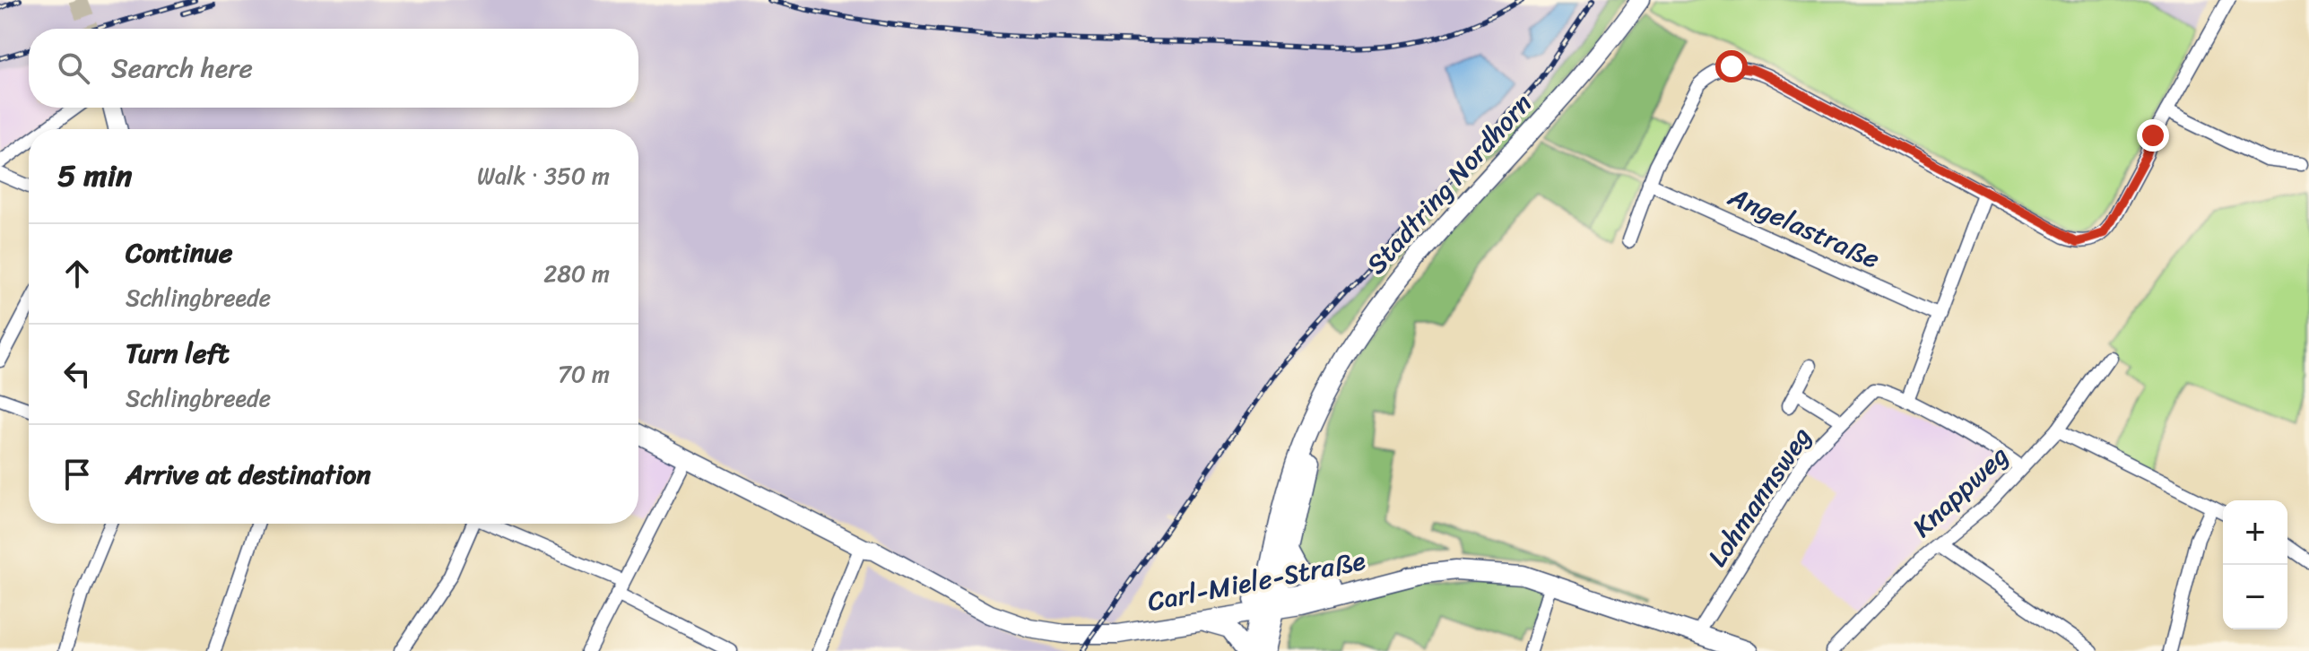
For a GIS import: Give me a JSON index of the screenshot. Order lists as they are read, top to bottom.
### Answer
{
  "streets": {
    "street": [
      "Stadtring Nordhorn",
      "Angelastraße",
      "Knappweg",
      "Lohmannsweg",
      "Carl-Miele-Straße"
    ]
  },
  "crossings": [
    ["Stadtring Nordhorn", "Carl-Miele-Straße"],
    ["Knappweg", "Lohmannsweg"],
    ["Lohmannsweg", "Carl-Miele-Straße"]
  ],
  "page": {
    "search": "Search here",
    "heading": ["5 min", "Walk · 350 m"],
    "list": [
      ["Continue", "Schlingbreede", "280 m"],
      ["Turn left", "Schlingbreede", "70 m"],
      "Arrive at destination"
    ],
    "map_buttons": ["+", "−"]
  }
}
